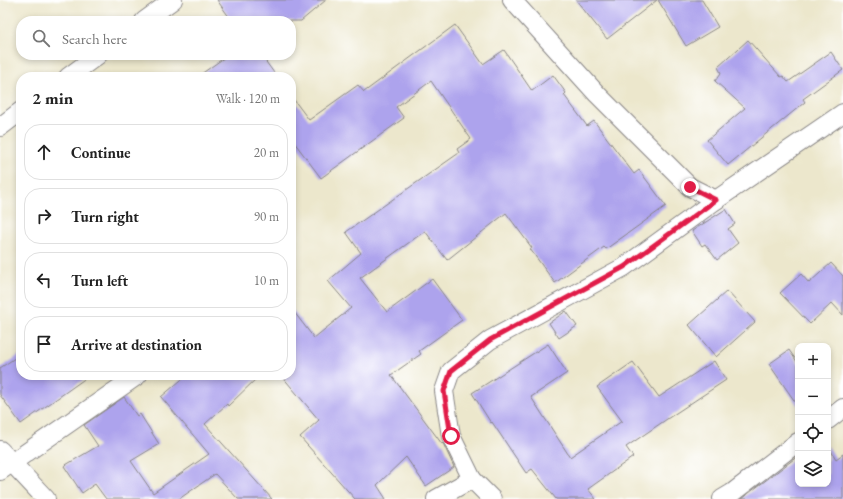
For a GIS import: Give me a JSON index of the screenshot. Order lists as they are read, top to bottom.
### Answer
{
  "page": {
    "search": "Search here",
    "heading": ["2 min", "Walk · 120 m"],
    "list": [
      ["Continue", "20 m"],
      ["Turn right", "90 m"],
      ["Turn left", "10 m"],
      "Arrive at destination"
    ],
    "map_buttons": ["+", "−"]
  }
}
